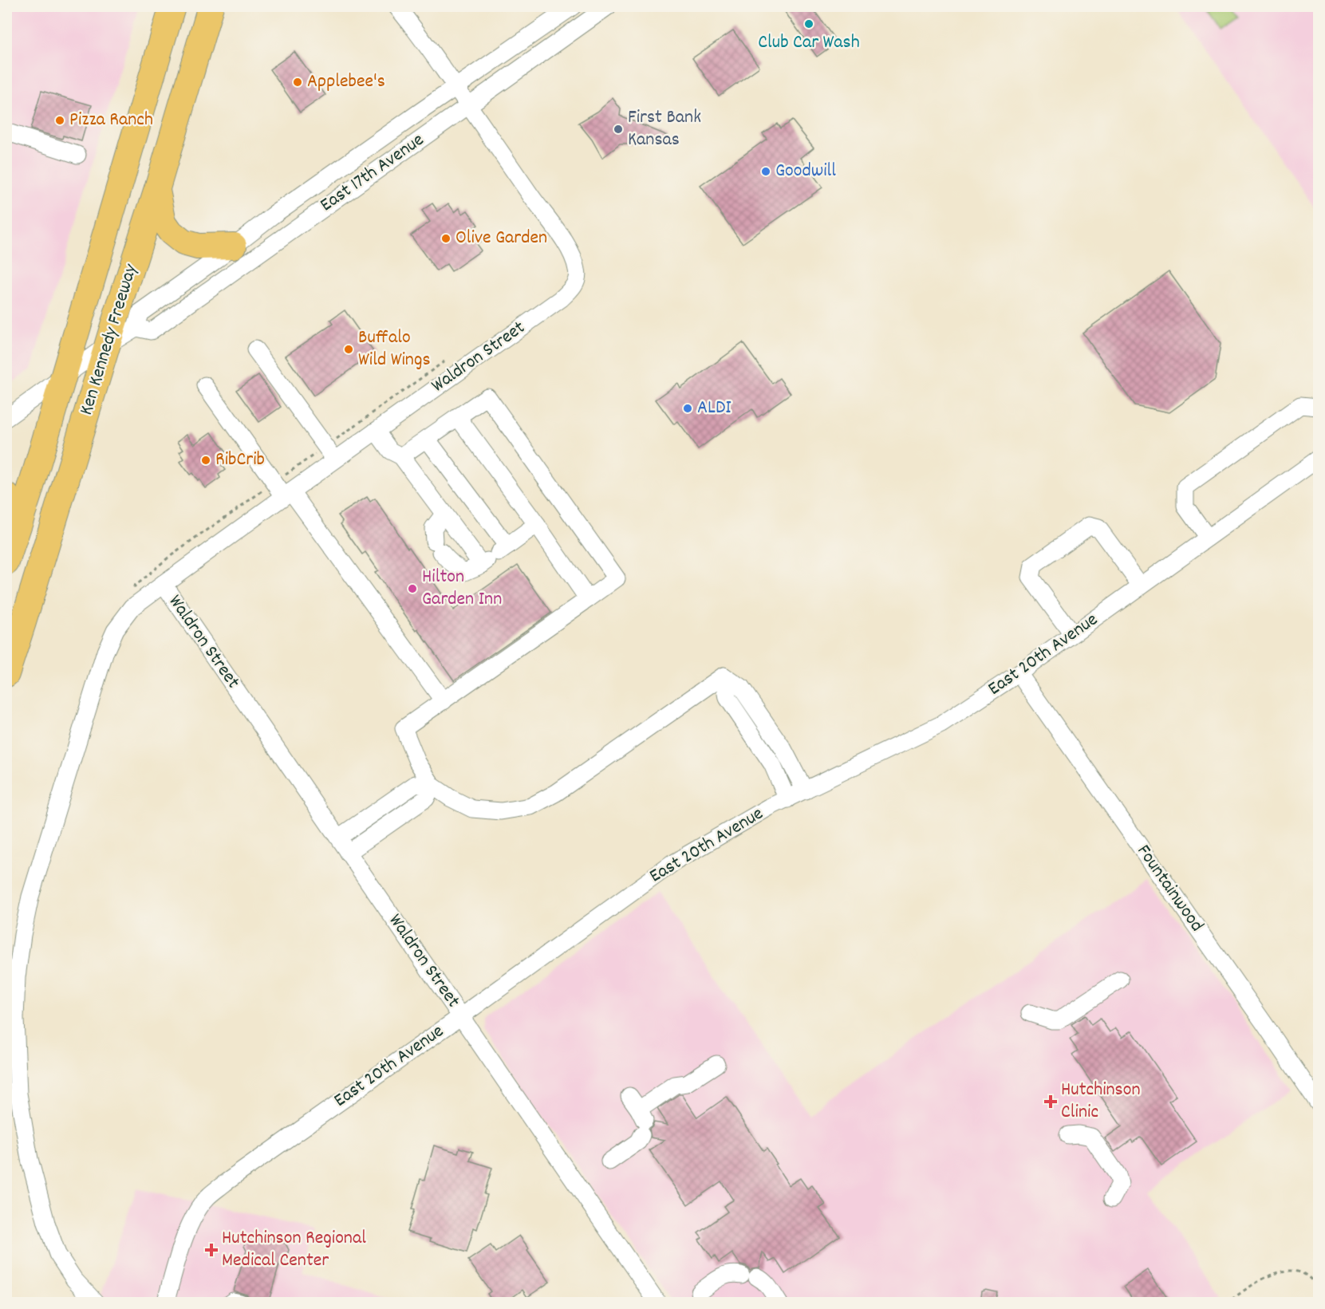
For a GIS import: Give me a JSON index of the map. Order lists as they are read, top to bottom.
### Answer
{
  "streets": {
    "highway": ["Ken Kennedy Freeway"],
    "street": [
      "East 17th Avenue",
      "Waldron Street",
      "East 20th Avenue",
      "Fountainwood"
    ]
  },
  "crossings": [
    ["East 17th Avenue", "Ken Kennedy Freeway"],
    ["East 17th Avenue", "Waldron Street"],
    ["Waldron Street", "East 20th Avenue"],
    ["East 20th Avenue", "Fountainwood"]
  ],
  "places": {
    "other": [
      "Club Car Wash",
      "Applebee's",
      "Pizza Ranch",
      "First Bank Kansas",
      "Goodwill",
      "Olive Garden",
      "Buffalo Wild Wings",
      "ALDI",
      "RibCrib",
      "Hilton Garden Inn"
    ],
    "health": ["Hutchinson Clinic", "Hutchinson Regional Medical Center"]
  }
}
